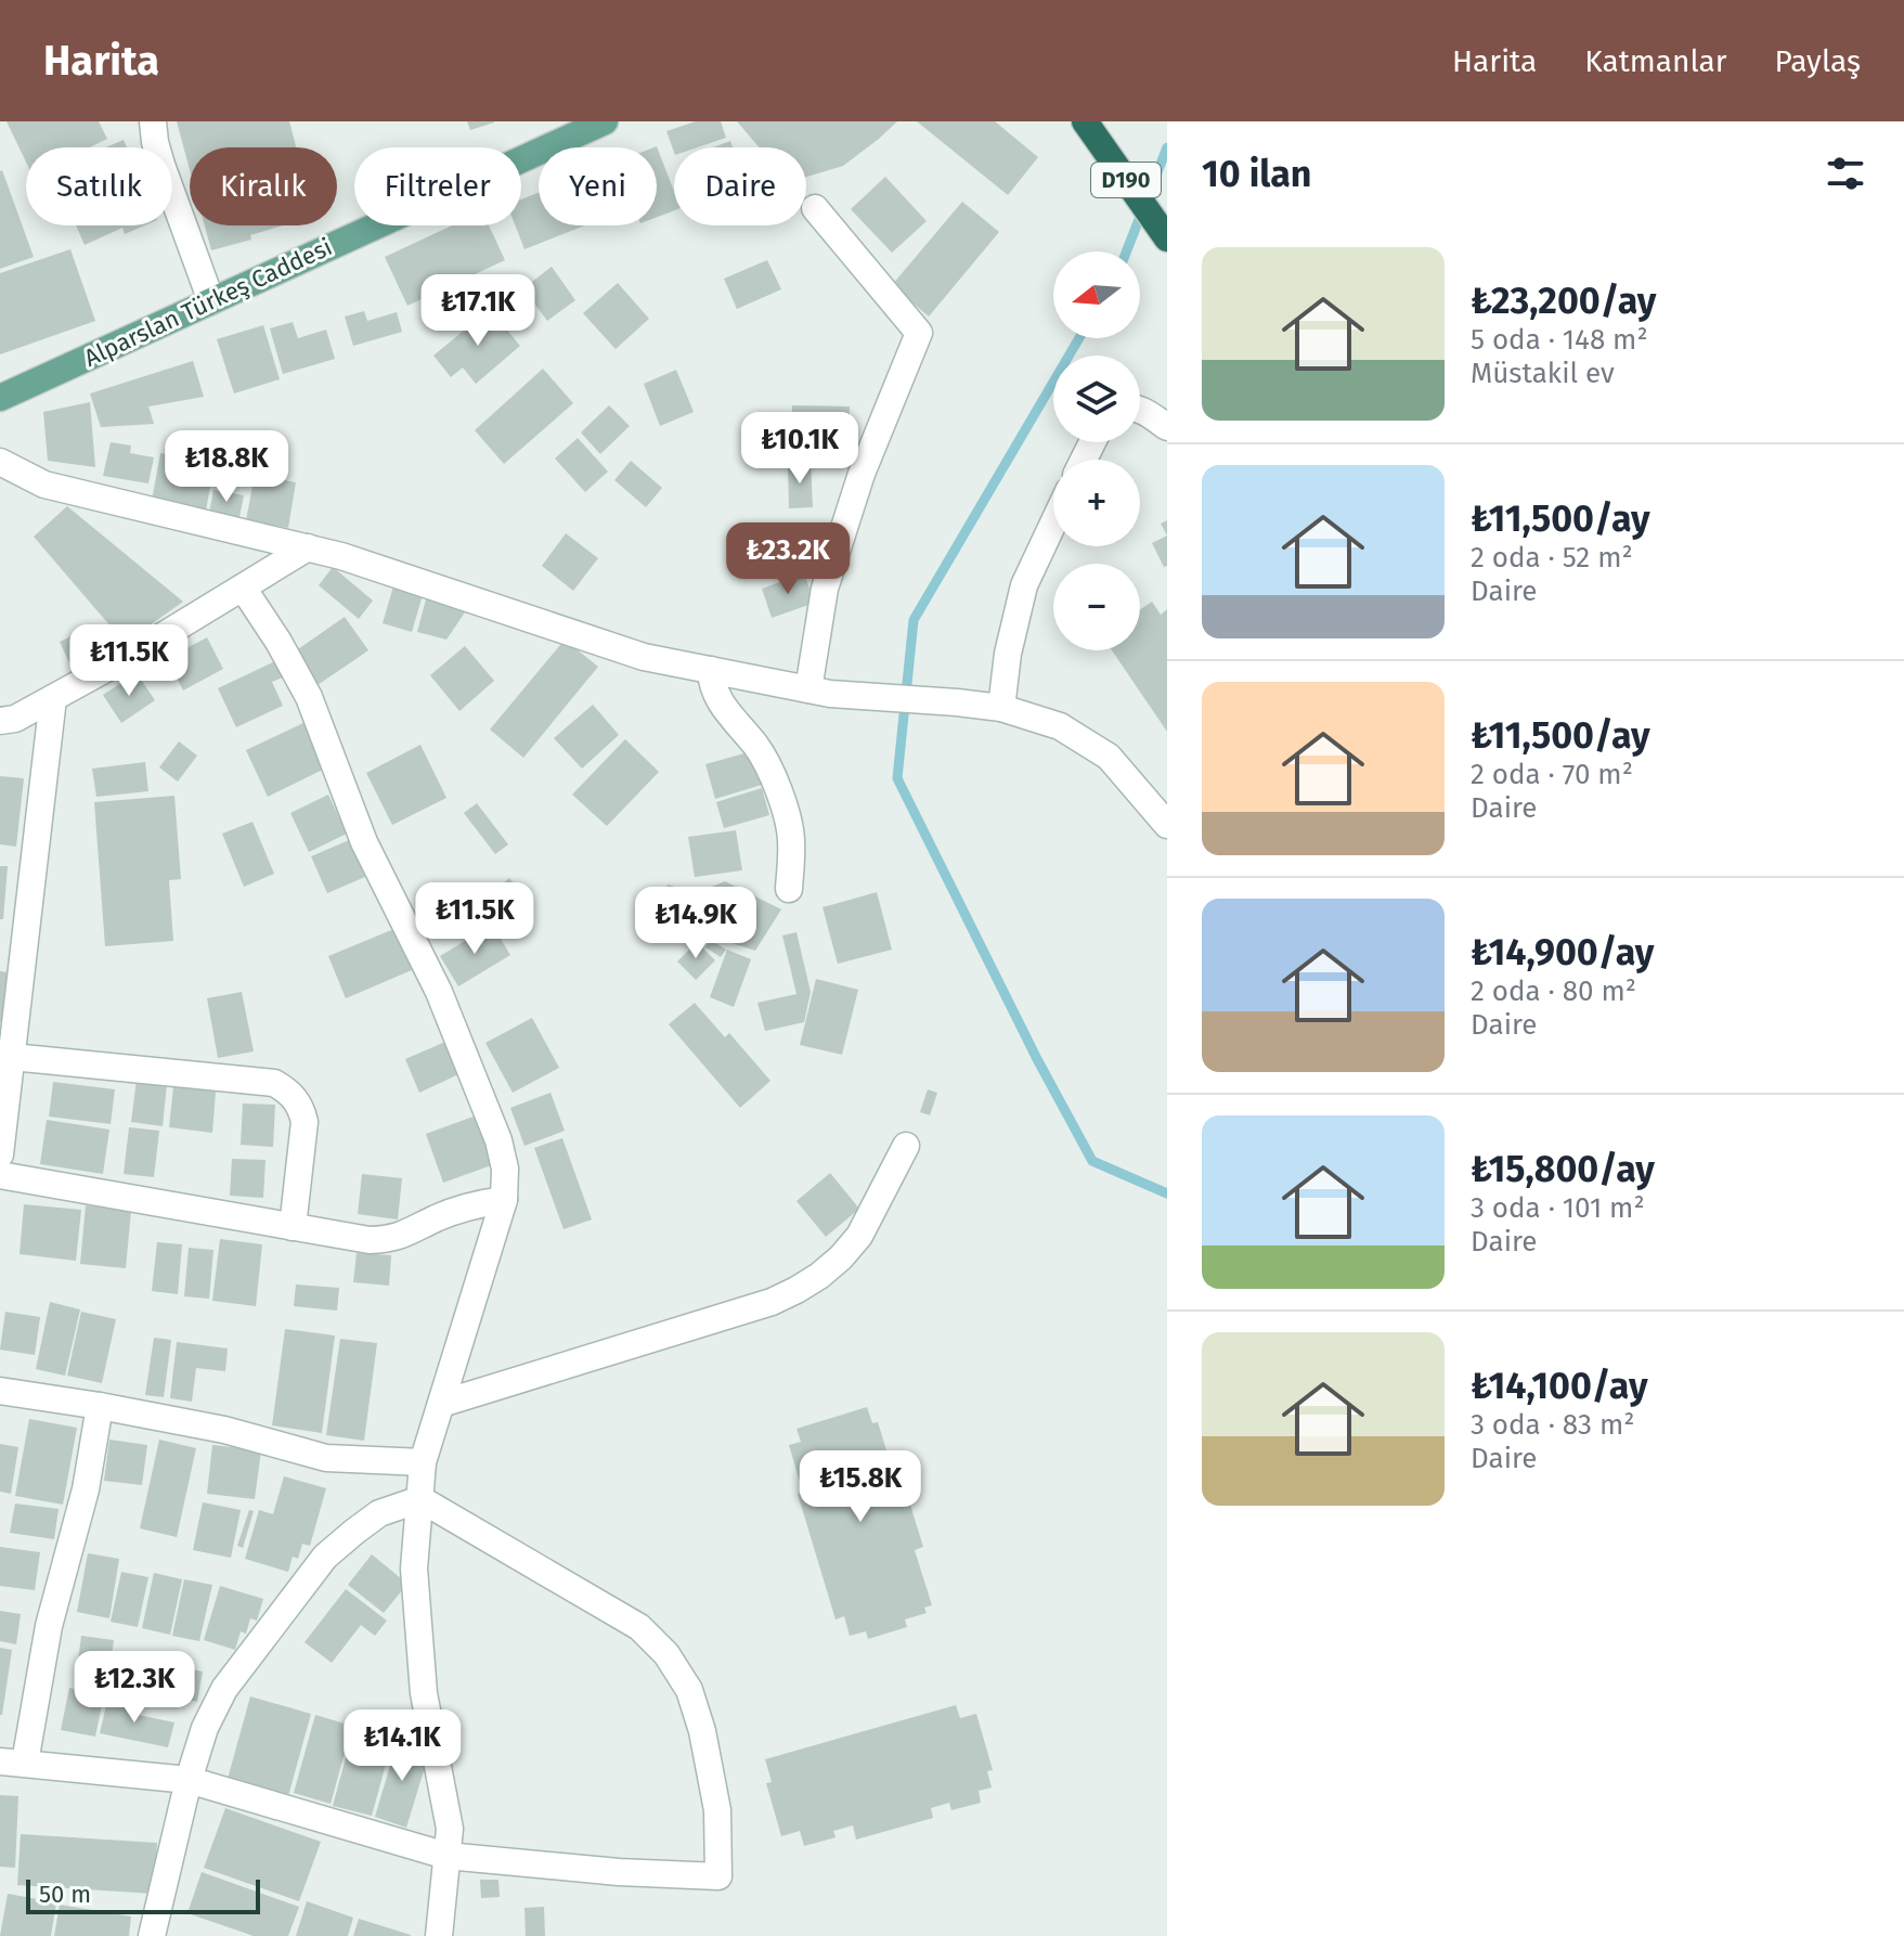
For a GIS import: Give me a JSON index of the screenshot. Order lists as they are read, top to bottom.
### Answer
{
  "streets": {
    "highway": ["D190"],
    "main road": ["Alparslan Türkeş Caddesi"]
  },
  "scale_bar": "50 m",
  "north": "left",
  "page": {
    "header": "Harita",
    "nav": ["Harita", "Katmanlar", "Paylaş"],
    "heading": "10 ilan",
    "chip": [
      "Satılık",
      "Kiralık",
      "Filtreler",
      "Yeni",
      "Daire"
    ],
    "list": [
      {
        "name": "₺23,200/ay",
        "note": "5 oda · 148 m² · Müstakil ev"
      },
      {
        "name": "₺11,500/ay",
        "note": "2 oda · 52 m² · Daire"
      },
      {
        "name": "₺11,500/ay",
        "note": "2 oda · 70 m² · Daire"
      },
      {
        "name": "₺14,900/ay",
        "note": "2 oda · 80 m² · Daire"
      },
      {
        "name": "₺15,800/ay",
        "note": "3 oda · 101 m² · Daire"
      },
      {
        "name": "₺14,100/ay",
        "note": "3 oda · 83 m² · Daire"
      }
    ],
    "map_buttons": ["+", "−"],
    "price": [
      "₺17.1K",
      "₺10.1K",
      "₺18.8K",
      "₺23.2K",
      "₺11.5K",
      "₺11.5K",
      "₺14.9K",
      "₺15.8K",
      "₺12.3K",
      "₺14.1K"
    ],
    "scale": "50 m"
  }
}
